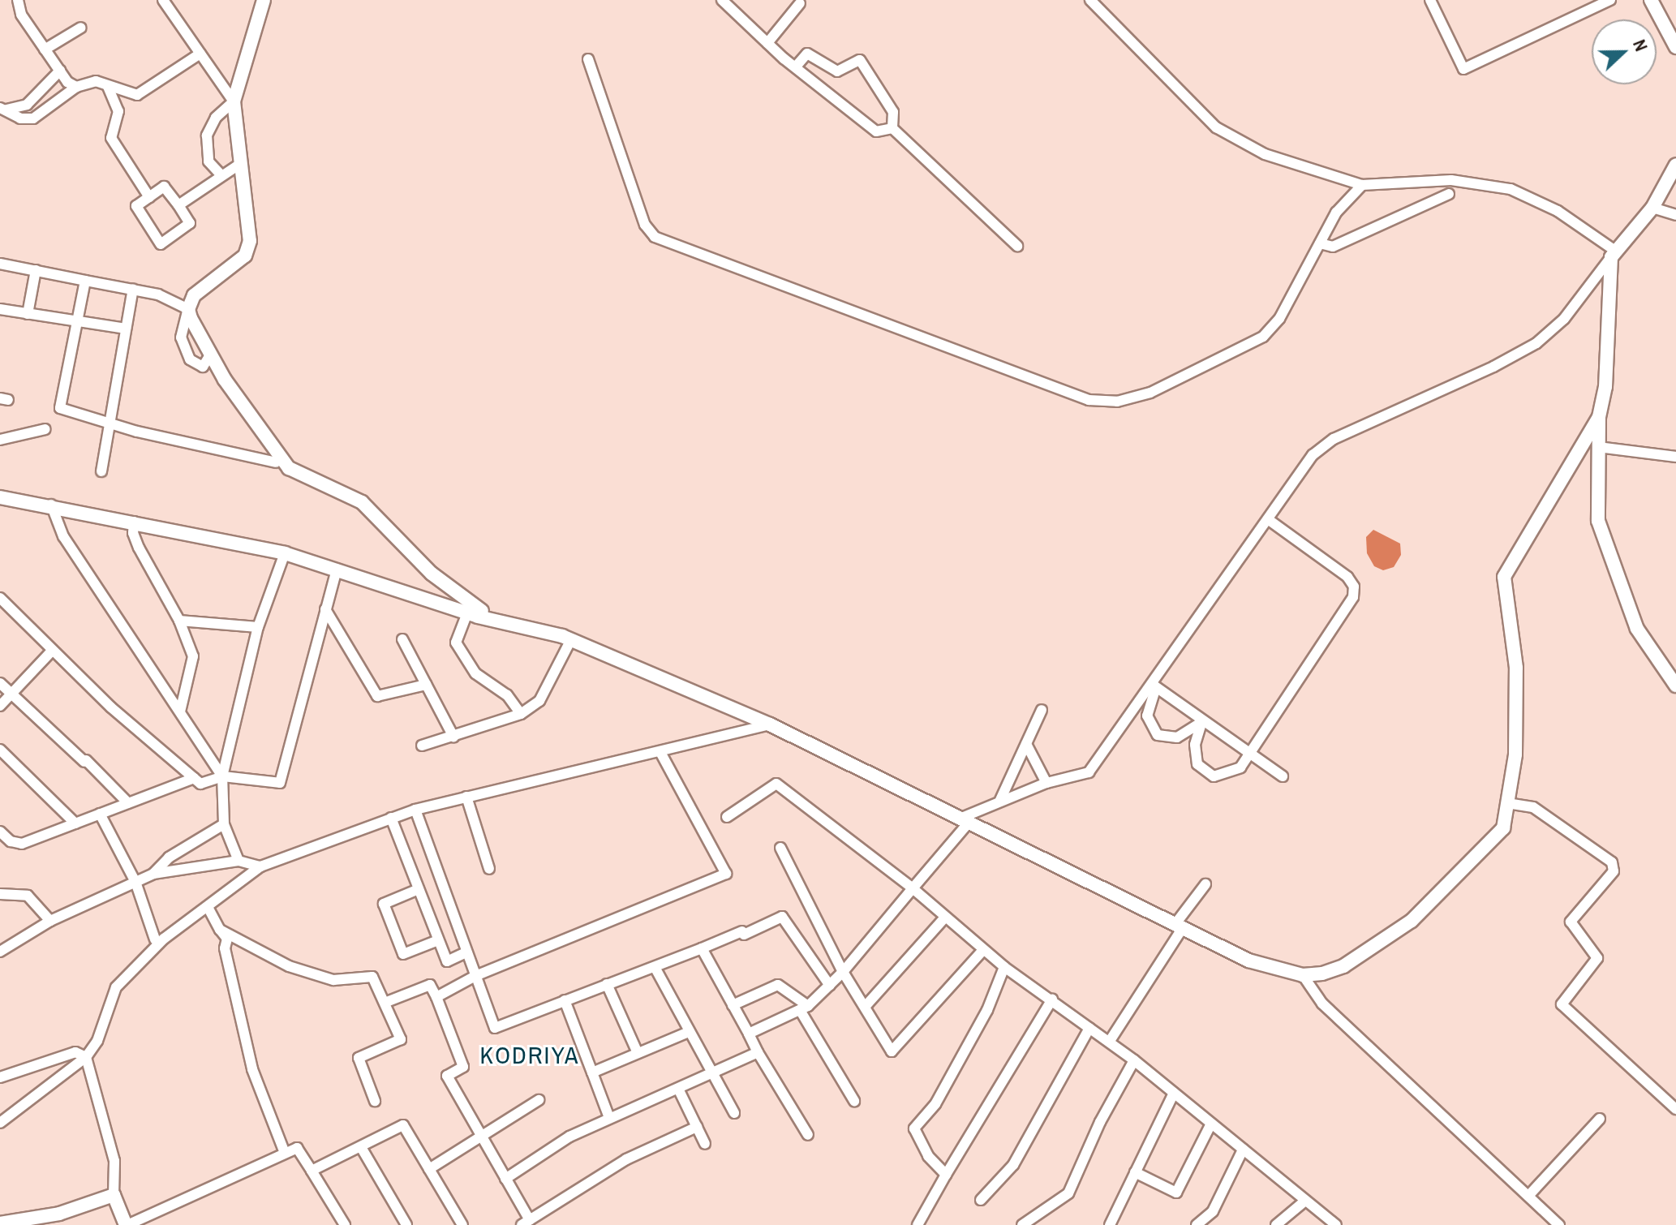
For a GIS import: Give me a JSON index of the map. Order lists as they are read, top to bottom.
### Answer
{
  "districts": ["KODRIYA"],
  "north": "right"
}
